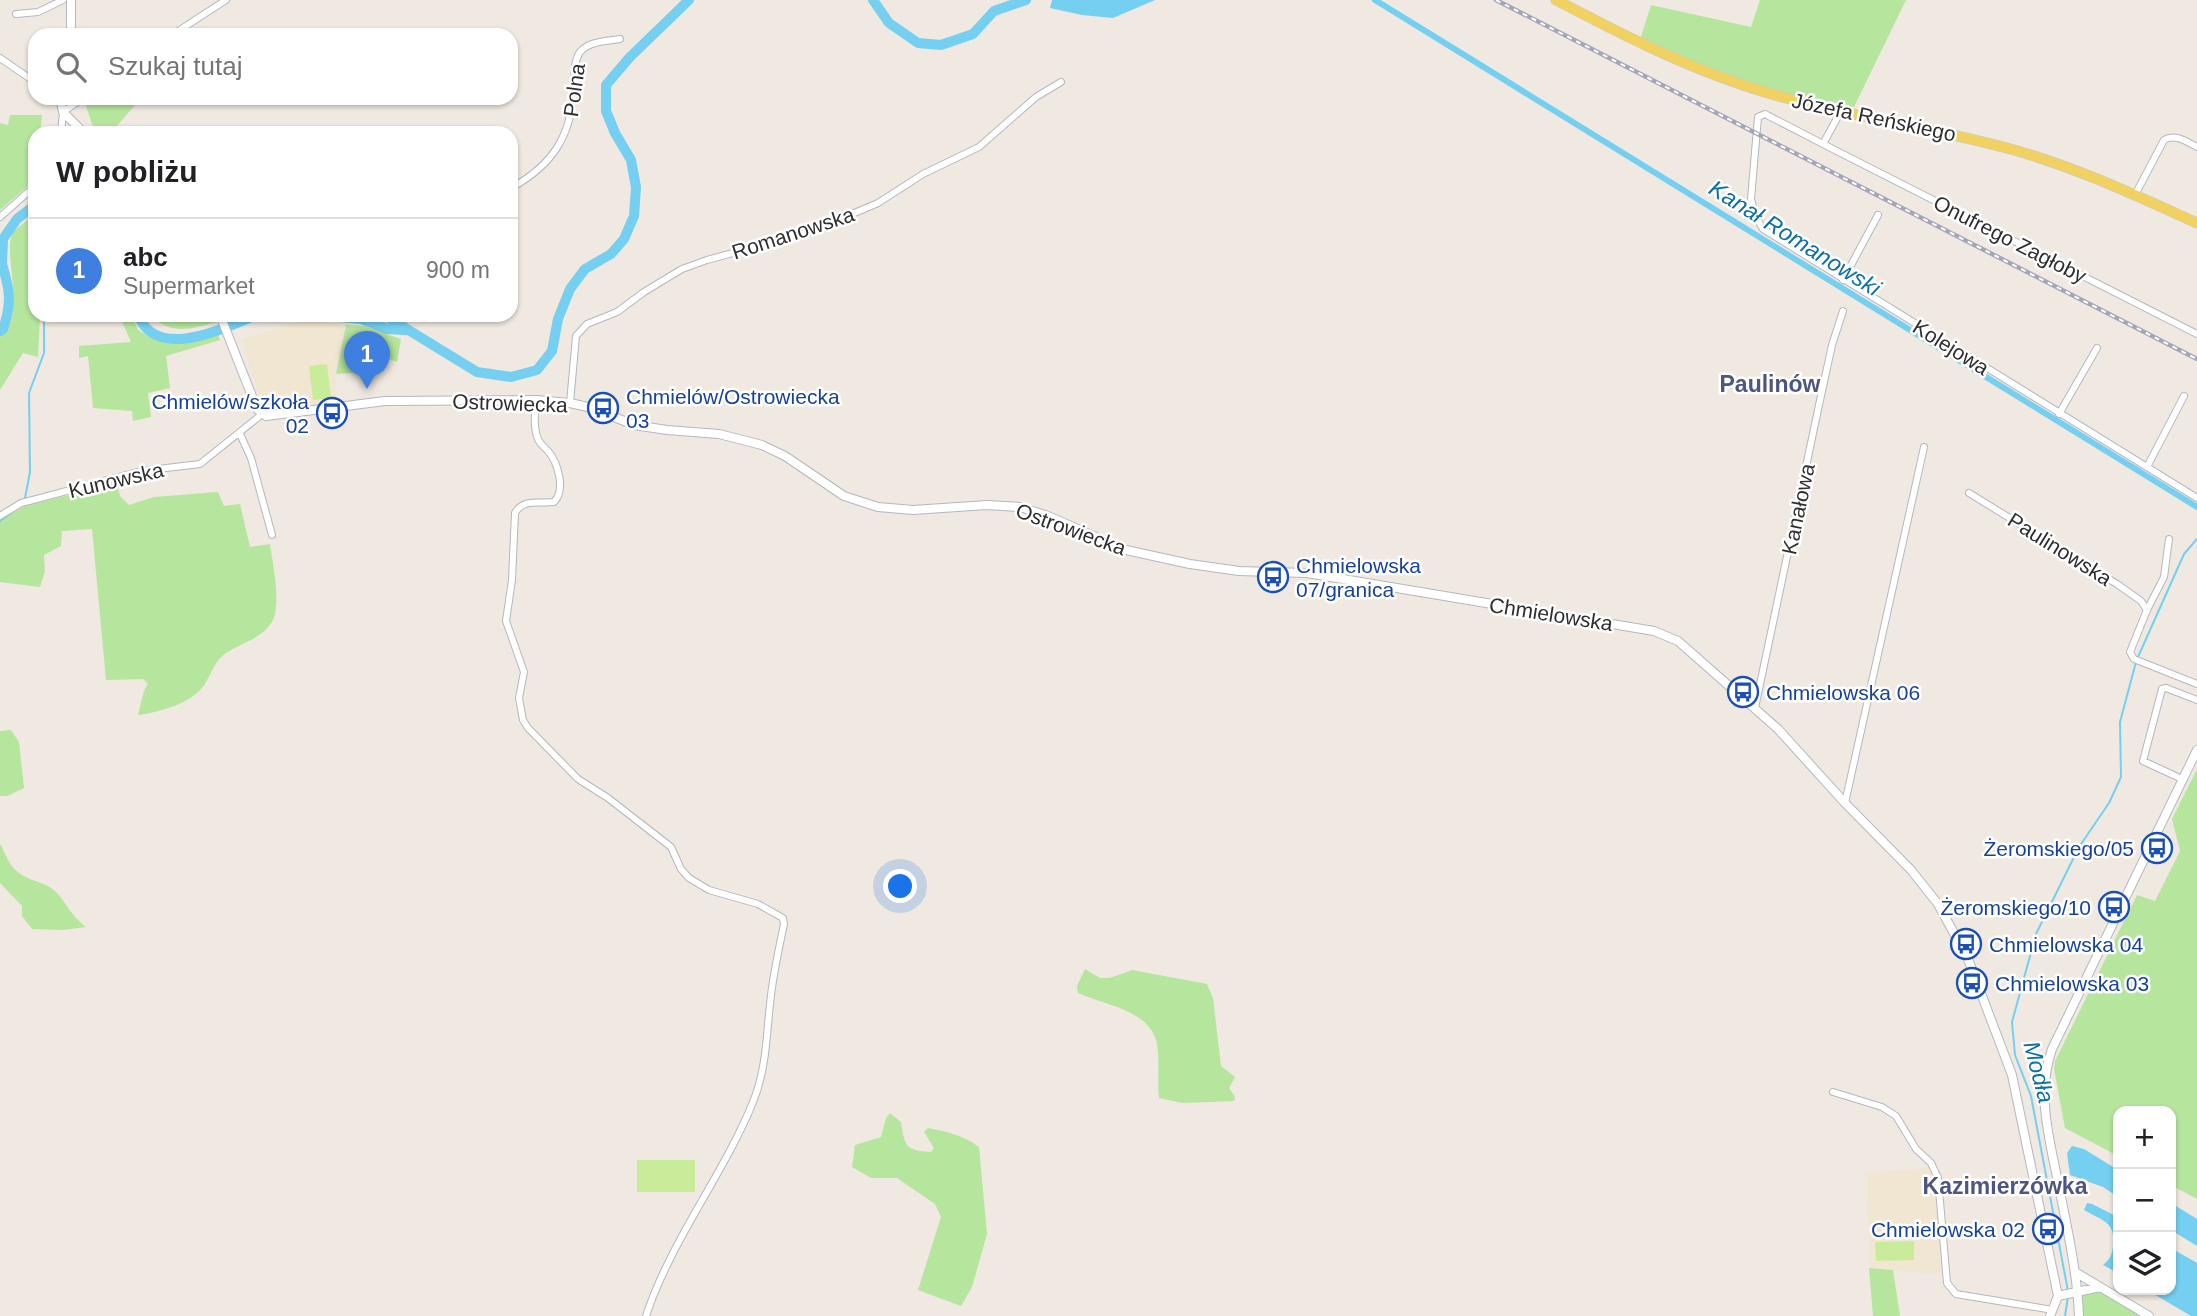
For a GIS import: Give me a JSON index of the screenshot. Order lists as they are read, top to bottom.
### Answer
{
  "streets": {
    "main road": ["Józefa Reńskiego"],
    "street": [
      "Polna",
      "Romanowska",
      "Onufrego Zagłoby",
      "Kolejowa",
      "Ostrowiecka",
      "Kunowska",
      "Kanałowa",
      "Paulinowska",
      "Chmielowska"
    ]
  },
  "crossings": [
    ["Romanowska", "Ostrowiecka"],
    ["Onufrego Zagłoby", "Kolejowa"],
    ["Ostrowiecka", "Kunowska"],
    ["Ostrowiecka", "Chmielowska"],
    ["Kanałowa", "Chmielowska"]
  ],
  "districts": ["Paulinów", "Kazimierzówka"],
  "water": ["Kanał Romanowski", "Modła"],
  "places": {
    "bus stop": [
      "Chmielów/Ostrowiecka 03",
      "Chmielów/szkoła 02",
      "Chmielowska 07/granica",
      "Chmielowska 06",
      "Żeromskiego/05",
      "Żeromskiego/10",
      "Chmielowska 04",
      "Chmielowska 03",
      "Chmielowska 02"
    ]
  },
  "page": {
    "search": "Szukaj tutaj",
    "heading": "W pobliżu",
    "list": [
      {
        "mark": "1",
        "name": "abc",
        "note": "Supermarket",
        "value": "900 m"
      }
    ],
    "pins": "1",
    "map_buttons": ["+", "−"]
  }
}
